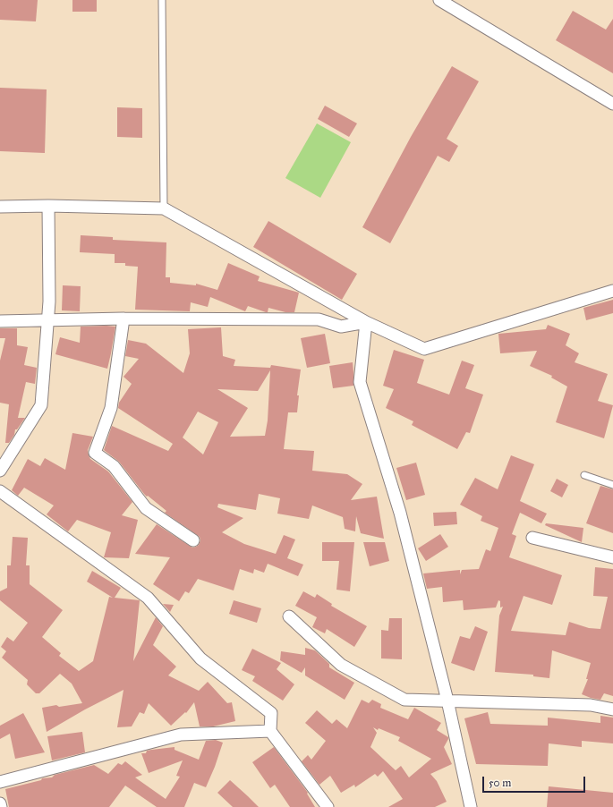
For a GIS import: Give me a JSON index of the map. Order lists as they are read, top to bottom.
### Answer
{
  "scale_bar": "50 m"
}
